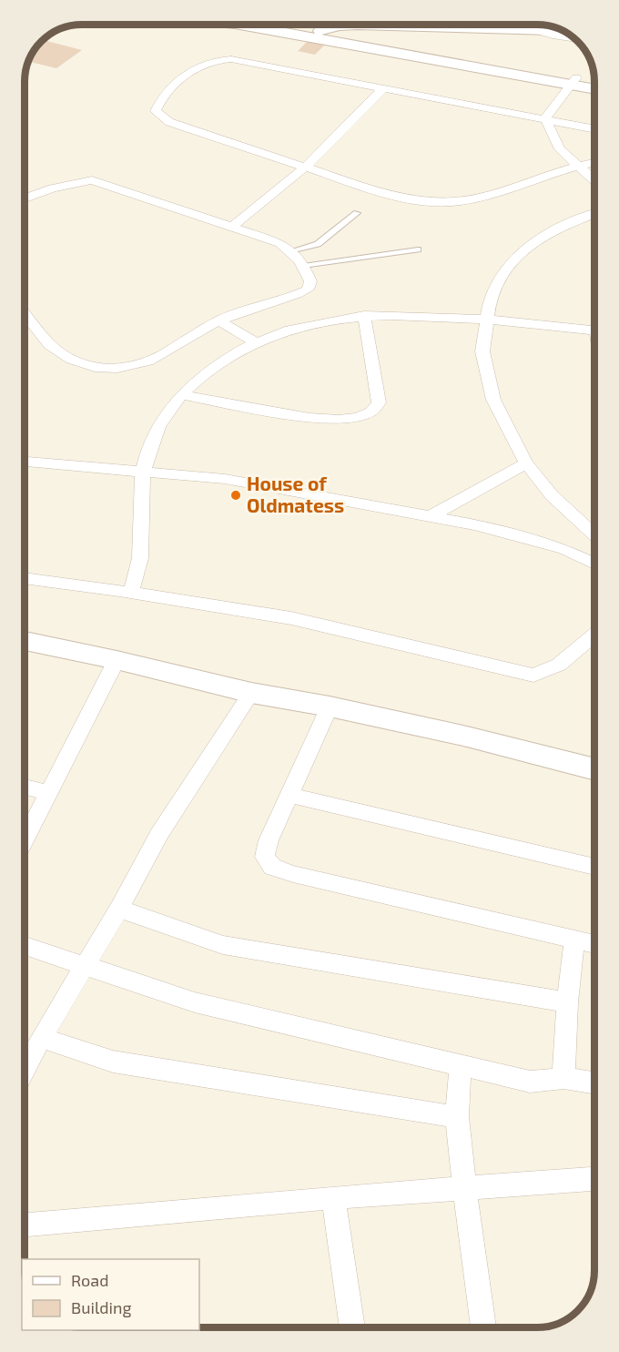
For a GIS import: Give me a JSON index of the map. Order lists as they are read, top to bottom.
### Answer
{
  "places": ["House of Oldmatess"],
  "legend": ["Road", "Building"]
}
